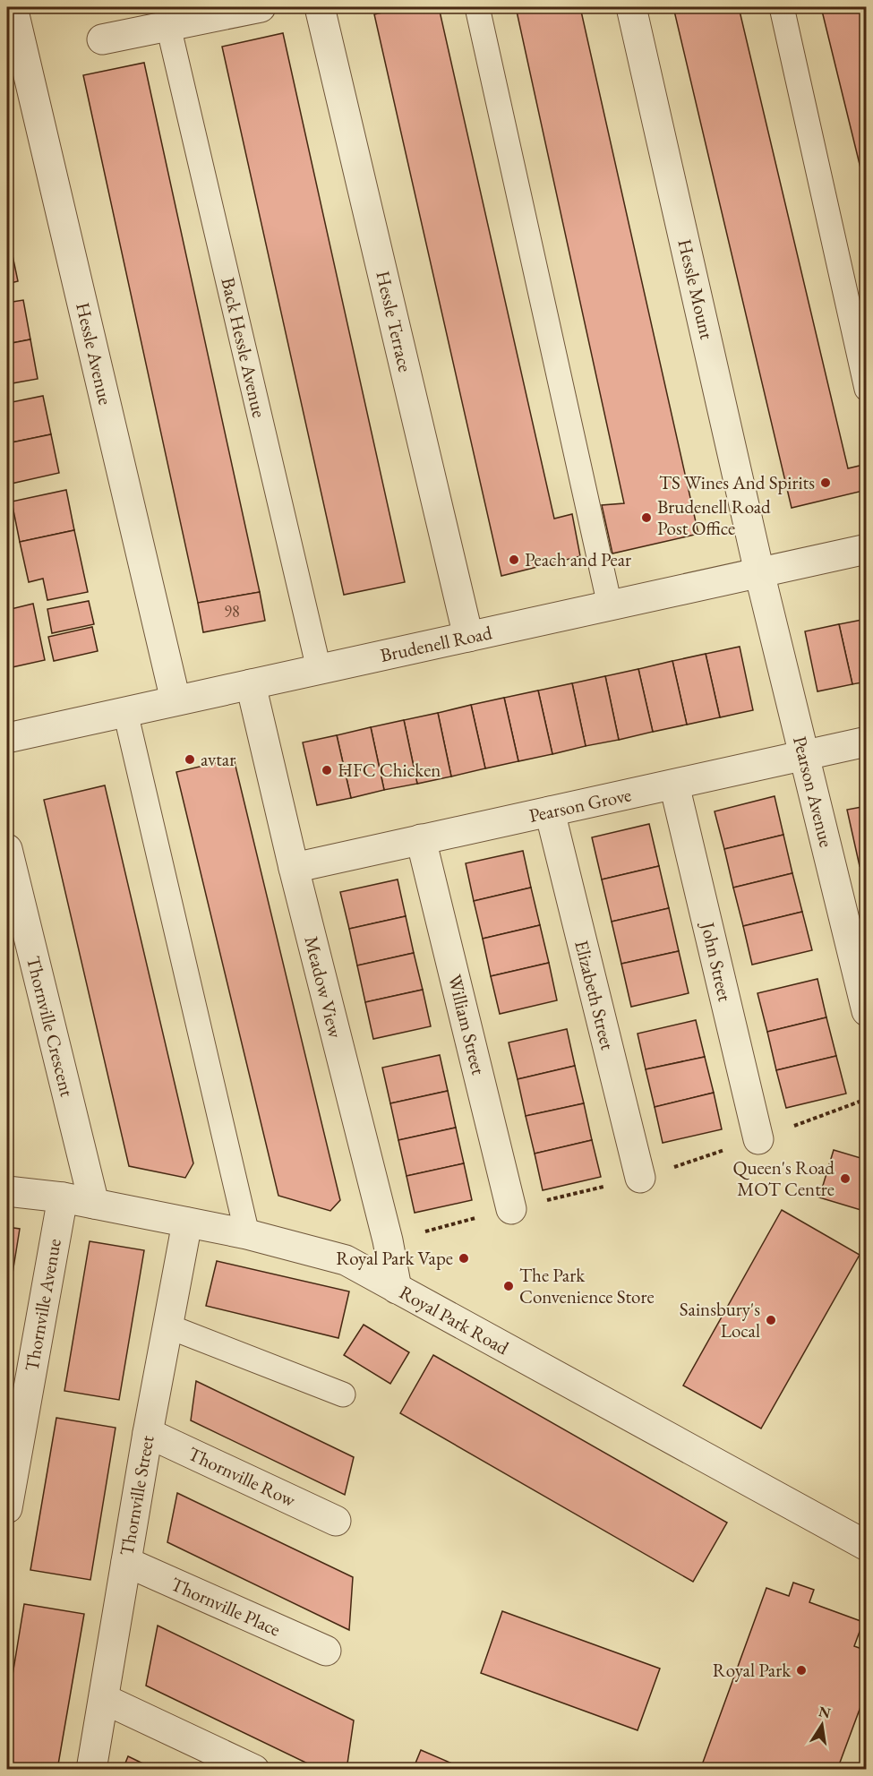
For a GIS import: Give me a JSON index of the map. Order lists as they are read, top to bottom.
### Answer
{
  "streets": {
    "street": [
      "Hessle Mount",
      "Hessle Terrace",
      "Hessle Avenue",
      "Brudenell Road",
      "Pearson Avenue",
      "Pearson Grove",
      "John Street",
      "Meadow View",
      "Elizabeth Street",
      "William Street",
      "Thornville Crescent",
      "Thornville Avenue",
      "Royal Park Road",
      "Thornville Row",
      "Thornville Street",
      "Thornville Place"
    ],
    "lane": ["Back Hessle Avenue"]
  },
  "crossings": [
    ["Hessle Mount", "Brudenell Road"],
    ["Hessle Mount", "Pearson Avenue"],
    ["Hessle Terrace", "Brudenell Road"],
    ["Back Hessle Avenue", "Brudenell Road"],
    ["Hessle Avenue", "Brudenell Road"],
    ["Brudenell Road", "Pearson Avenue"],
    ["Brudenell Road", "Meadow View"],
    ["Pearson Avenue", "Pearson Grove"],
    ["Pearson Grove", "John Street"],
    ["Pearson Grove", "Meadow View"],
    ["Pearson Grove", "Elizabeth Street"],
    ["Pearson Grove", "William Street"],
    ["Meadow View", "Royal Park Road"],
    ["Thornville Crescent", "Royal Park Road"],
    ["Thornville Avenue", "Royal Park Road"],
    ["Royal Park Road", "Thornville Street"],
    ["Thornville Row", "Thornville Street"],
    ["Thornville Street", "Thornville Place"]
  ],
  "places": [
    "TS Wines And Spirits",
    "Brudenell Road Post Office",
    "Peach and Pear",
    "avtar",
    "HFC Chicken",
    "Queen's Road MOT Centre",
    "Royal Park Vape",
    "The Park Convenience Store",
    "Sainsbury's Local",
    "Royal Park"
  ],
  "house_numbers": ["98"],
  "north": "top"
}
